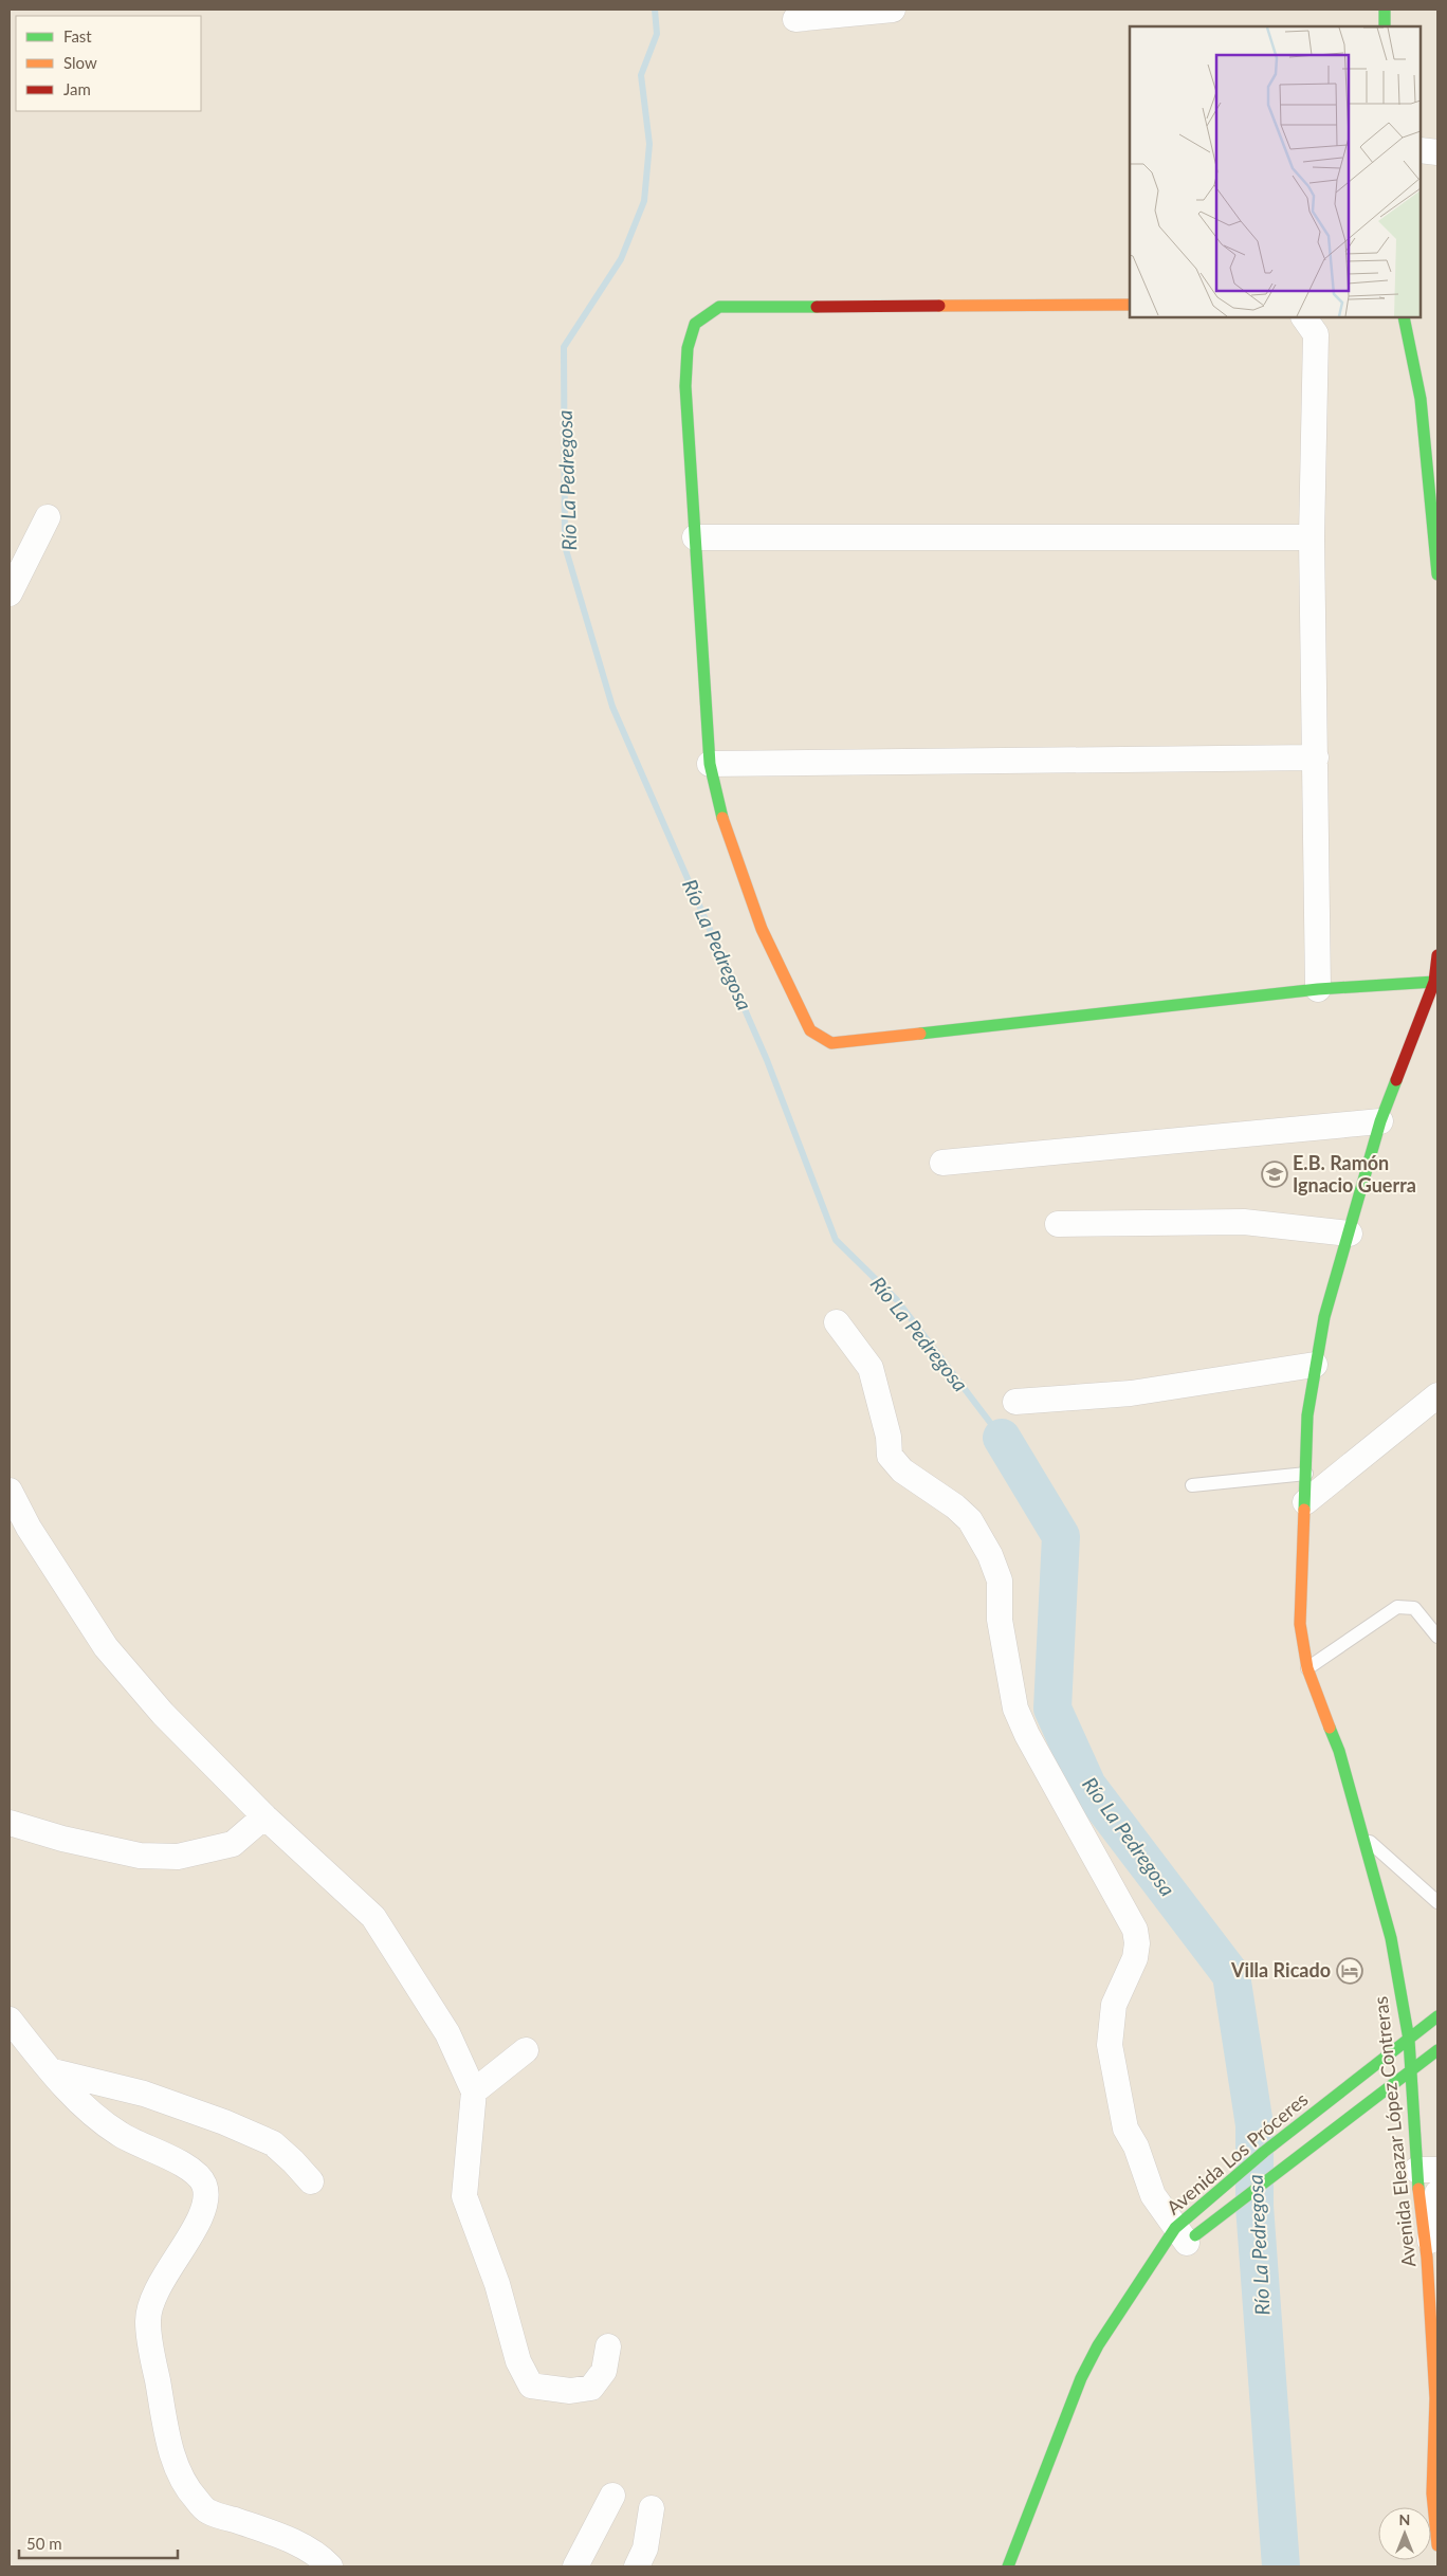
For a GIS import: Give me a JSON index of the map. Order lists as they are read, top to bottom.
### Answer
{
  "streets": {
    "street": ["Avenida Eleazar López Contreras", "Avenida Los Próceres"]
  },
  "crossings": [
    ["Avenida Eleazar López Contreras", "Avenida Los Próceres"]
  ],
  "water": ["Río La Pedregosa"],
  "places": {
    "school or university": ["E.B. Ramón Ignacio Guerra"],
    "hotel": ["Villa Ricado"]
  },
  "legend": ["Fast", "Slow", "Jam"],
  "scale_bar": "50 m",
  "north": "top"
}
